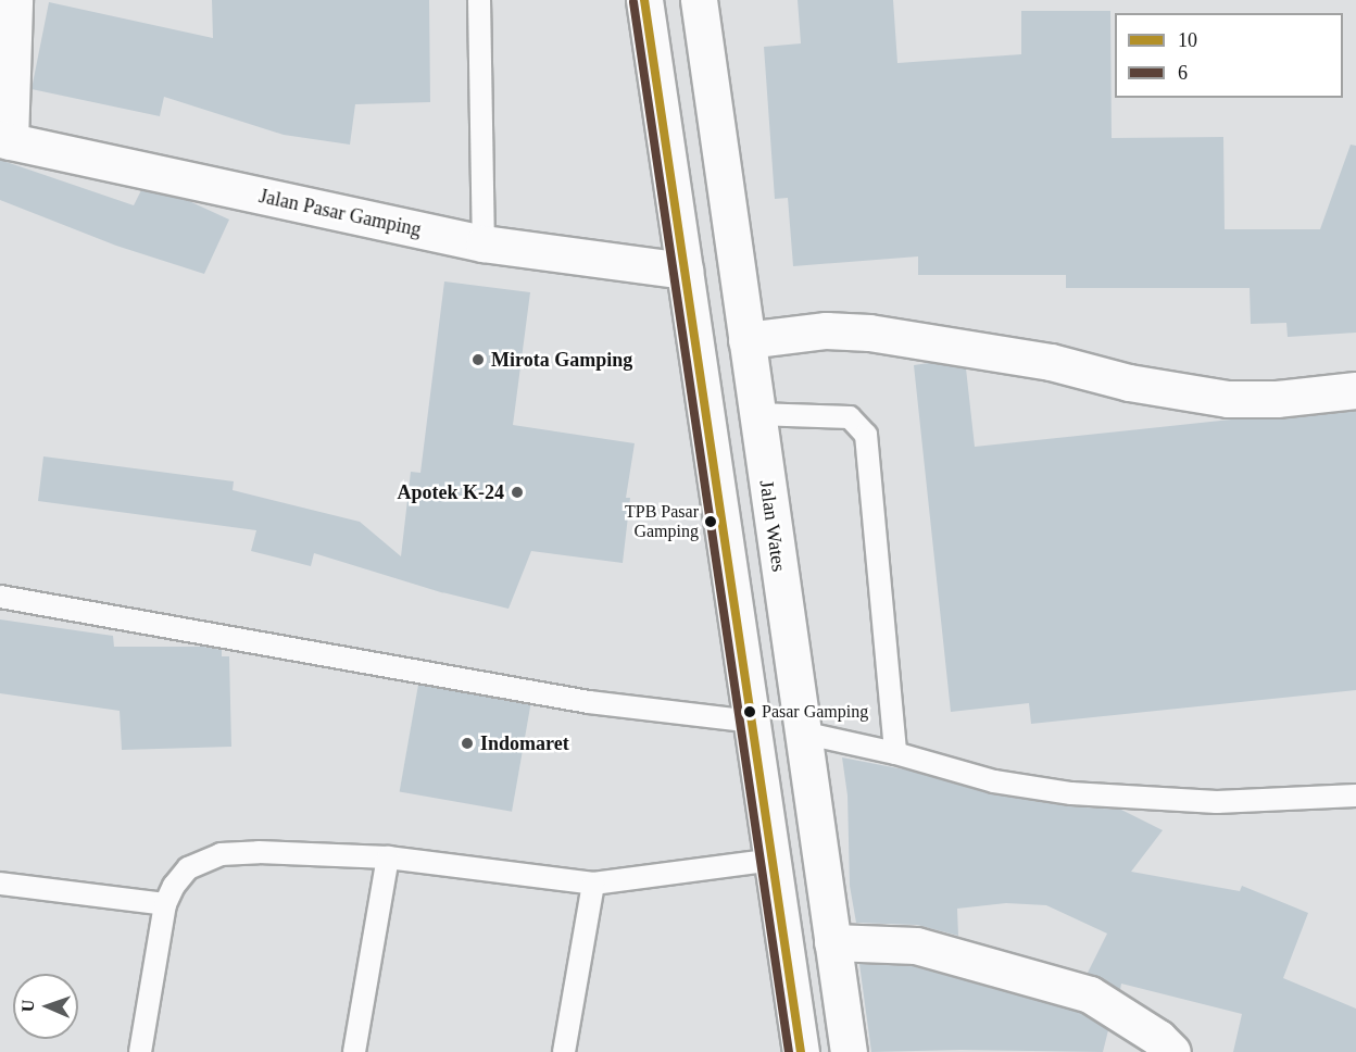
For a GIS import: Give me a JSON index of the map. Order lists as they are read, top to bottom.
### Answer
{
  "streets": {
    "main road": ["Jalan Pasar Gamping", "Jalan Wates"]
  },
  "places": [
    "Mirota Gamping",
    "Apotek K-24",
    "TPB Pasar Gamping",
    "Pasar Gamping",
    "Indomaret"
  ],
  "lines": ["transit line 10", "transit line 6"],
  "legend": ["10", "6"],
  "north": "left"
}
